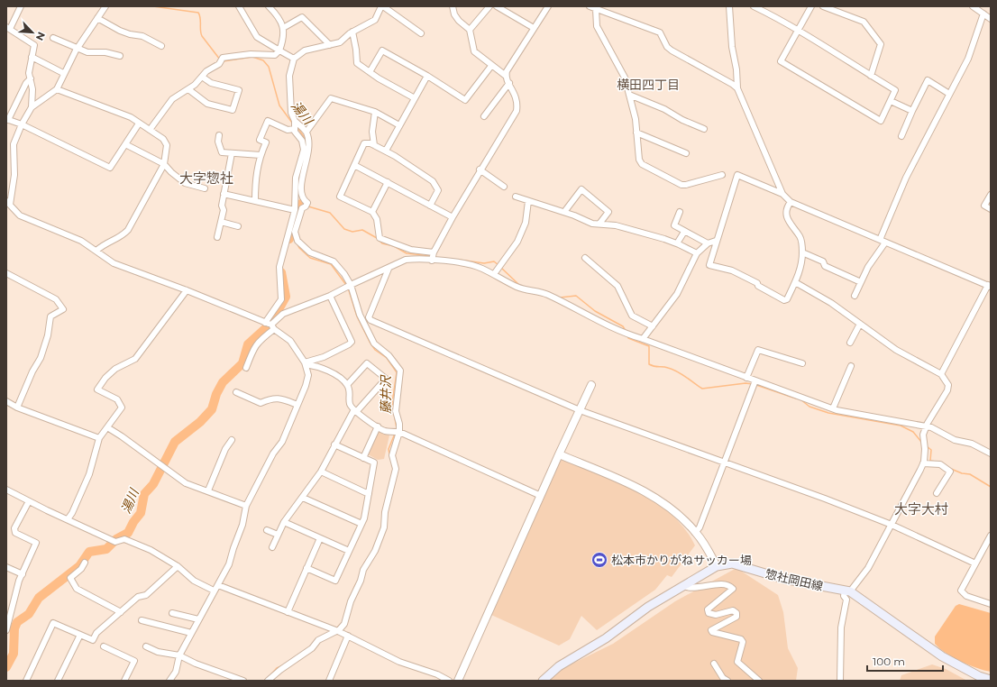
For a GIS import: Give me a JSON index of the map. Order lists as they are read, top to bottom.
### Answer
{
  "streets": {
    "main road": ["惣社岡田線"]
  },
  "districts": ["横田四丁目", "大字惣社", "大字大村"],
  "water": ["湯川", "藤井沢"],
  "places": {
    "sports": ["松本市かりがねサッカー場"]
  },
  "scale_bar": "100 m",
  "north": "bottom right"
}
